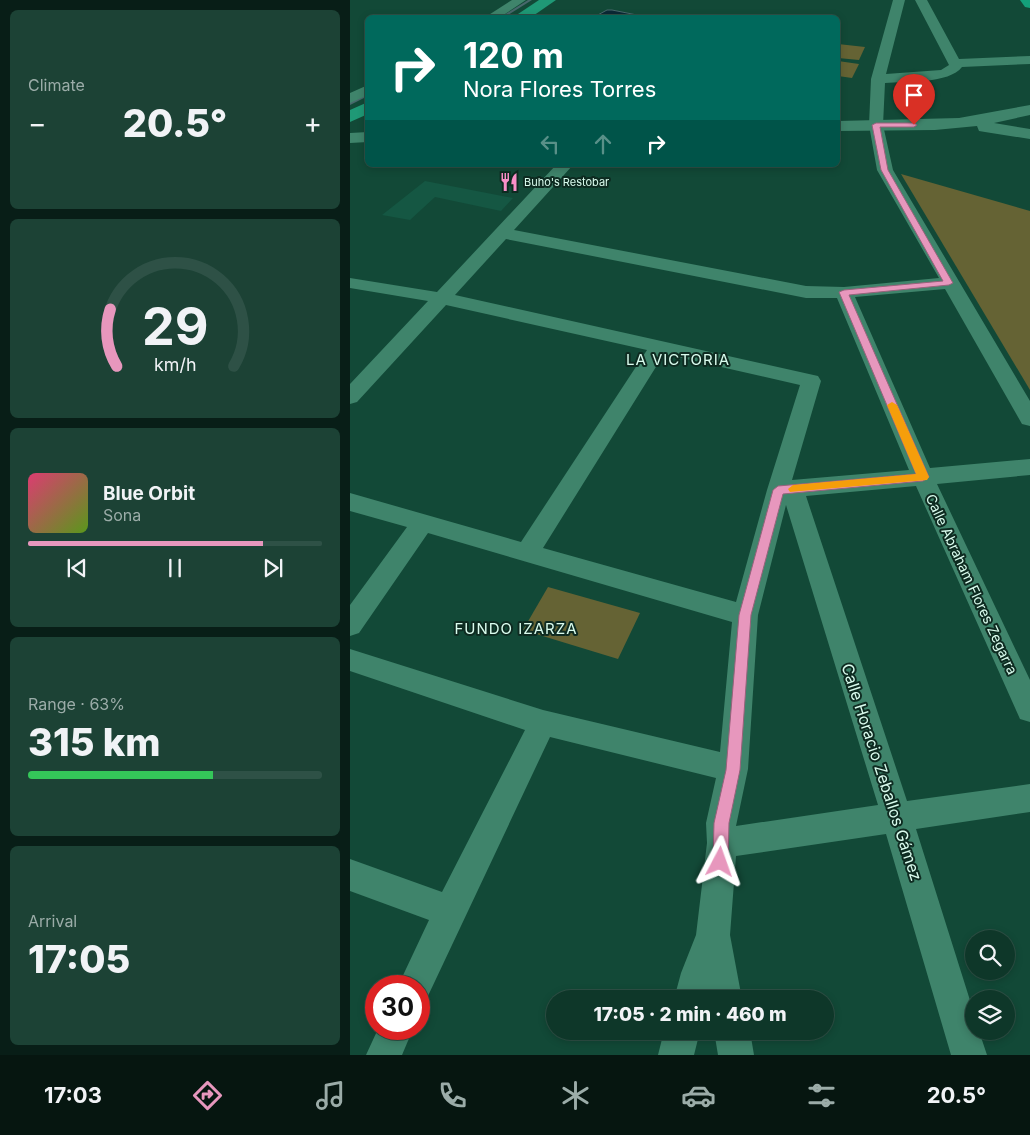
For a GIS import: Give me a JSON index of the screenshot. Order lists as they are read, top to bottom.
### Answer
{
  "streets": {
    "street": ["Calle Abraham Flores Zegarra", "Calle Horacio Zeballos Gámez"]
  },
  "districts": ["LA VICTORIA", "FUNDO IZARZA"],
  "places": {
    "restaurant": ["Buho's Restobar"]
  },
  "page": {
    "tile": [
      "Climate",
      ["Range · 63%", "315 km"],
      ["Arrival", "17:05"]
    ],
    "turn": ["120 m", "Nora Flores Torres"],
    "heat": ["−", "20.5°", "+"],
    "song": ["Blue Orbit", "Sona"],
    "limit": "30",
    "trip": "17:05 · 2 min · 460 m",
    "tabs": ["17:03", "20.5°"],
    "gauge": ["29", "km/h"]
  }
}
